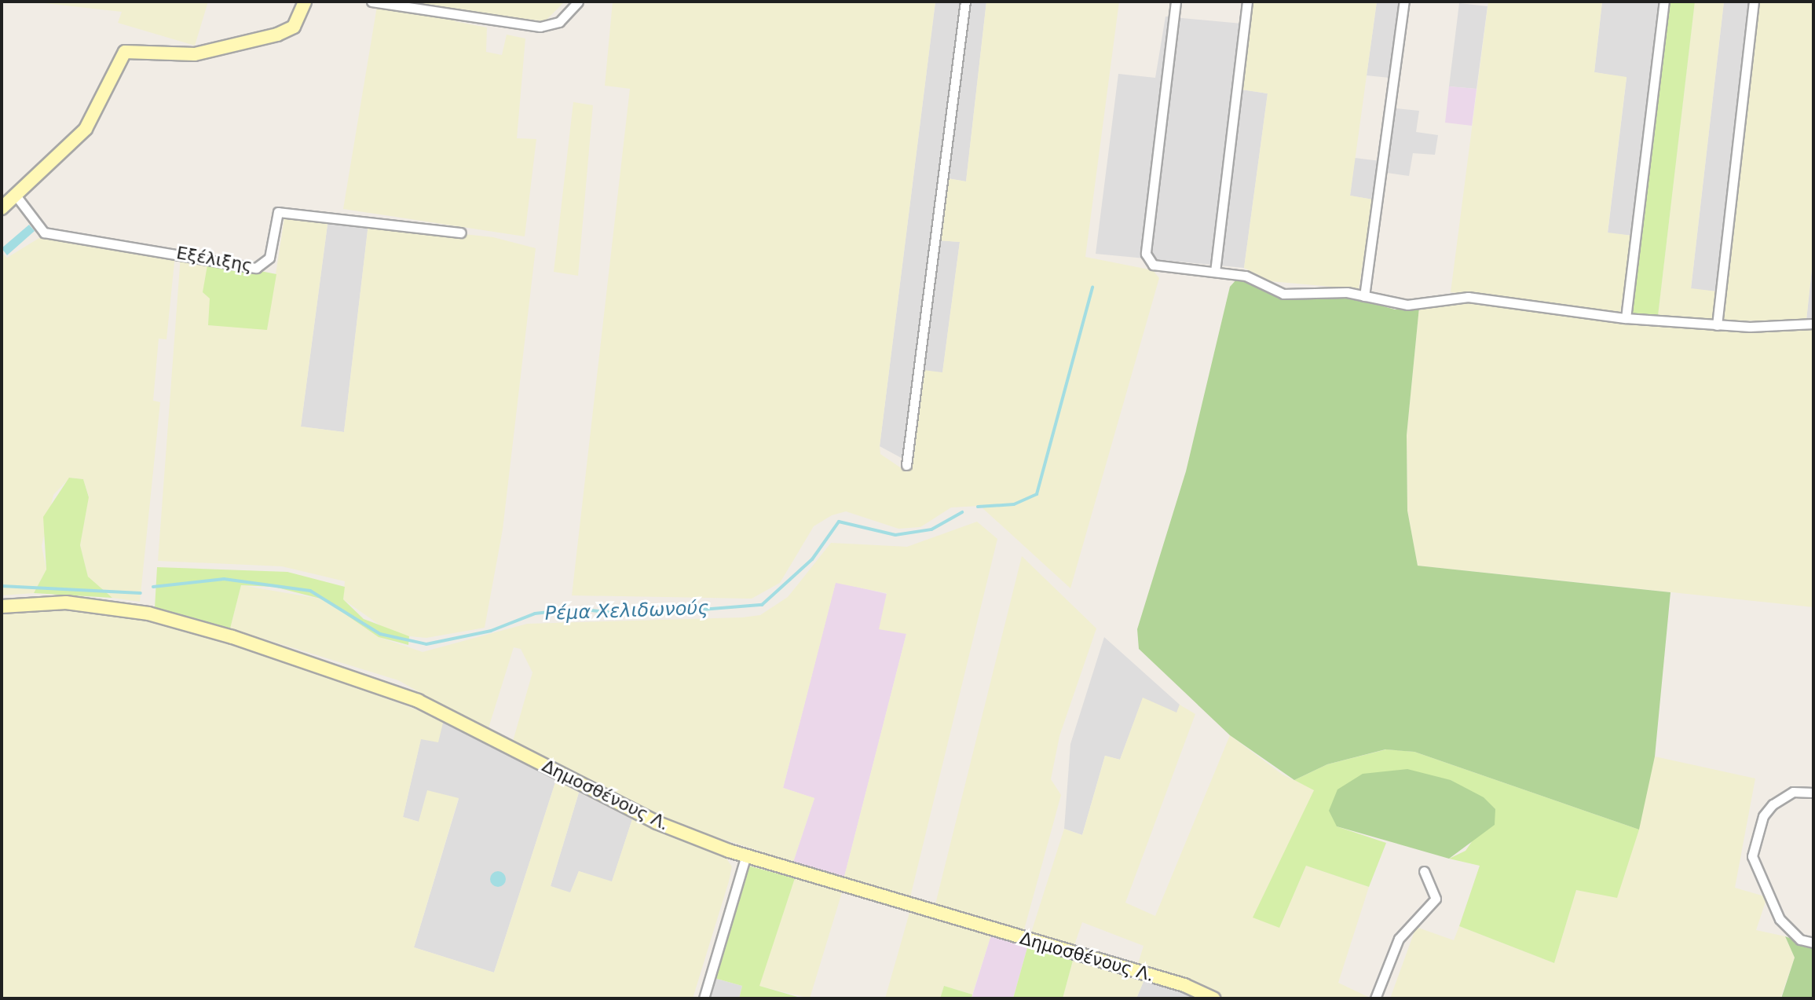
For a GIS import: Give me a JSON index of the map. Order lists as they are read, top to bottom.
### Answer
{
  "streets": {
    "street": ["Εξέλιξης", "Δημοσθένους Λ."]
  },
  "water": ["Ρέμα Χελιδωνούς"]
}
